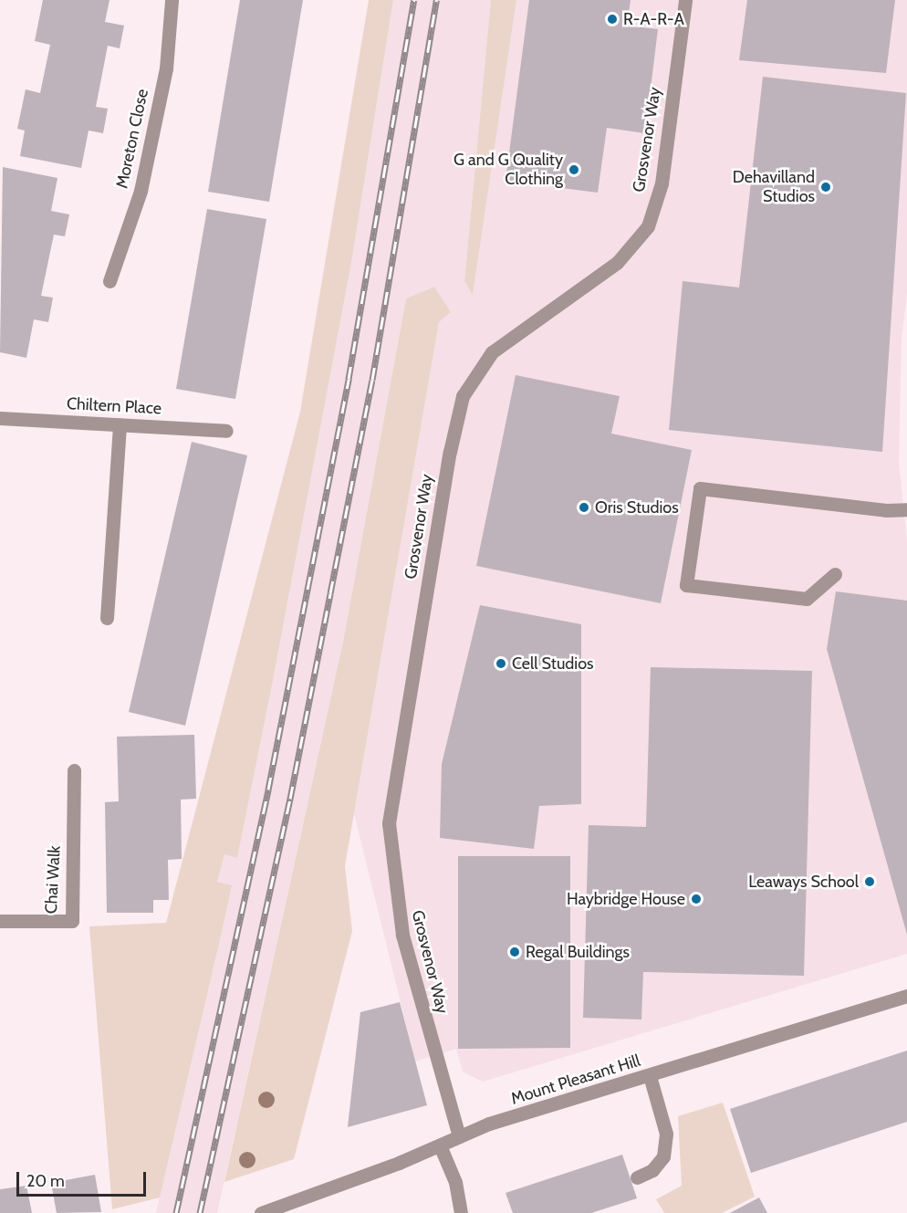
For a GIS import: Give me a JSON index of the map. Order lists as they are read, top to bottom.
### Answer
{
  "streets": {
    "street": [
      "Moreton Close",
      "Grosvenor Way",
      "Chiltern Place",
      "Chai Walk",
      "Mount Pleasant Hill"
    ]
  },
  "crossings": [
    ["Grosvenor Way", "Mount Pleasant Hill"]
  ],
  "places": [
    "R-A-R-A",
    "G and G Quality Clothing",
    "Dehavilland Studios",
    "Oris Studios",
    "Cell Studios",
    "Leaways School",
    "Haybridge House",
    "Regal Buildings"
  ],
  "scale_bar": "20 m"
}
